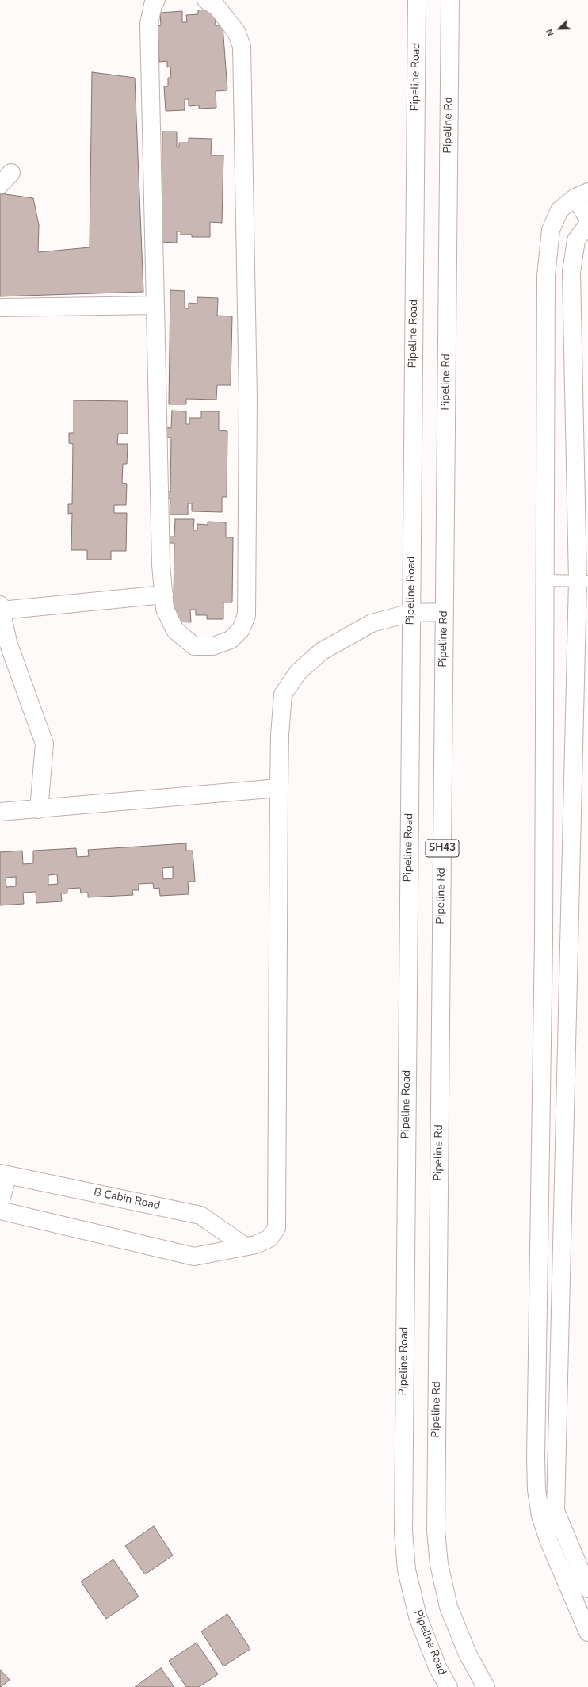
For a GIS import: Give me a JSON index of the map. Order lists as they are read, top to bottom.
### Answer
{
  "streets": {
    "street": [
      "Pipeline Road",
      "Pipeline Rd",
      "SH43",
      "B Cabin Road"
    ]
  },
  "north": "bottom left"
}
